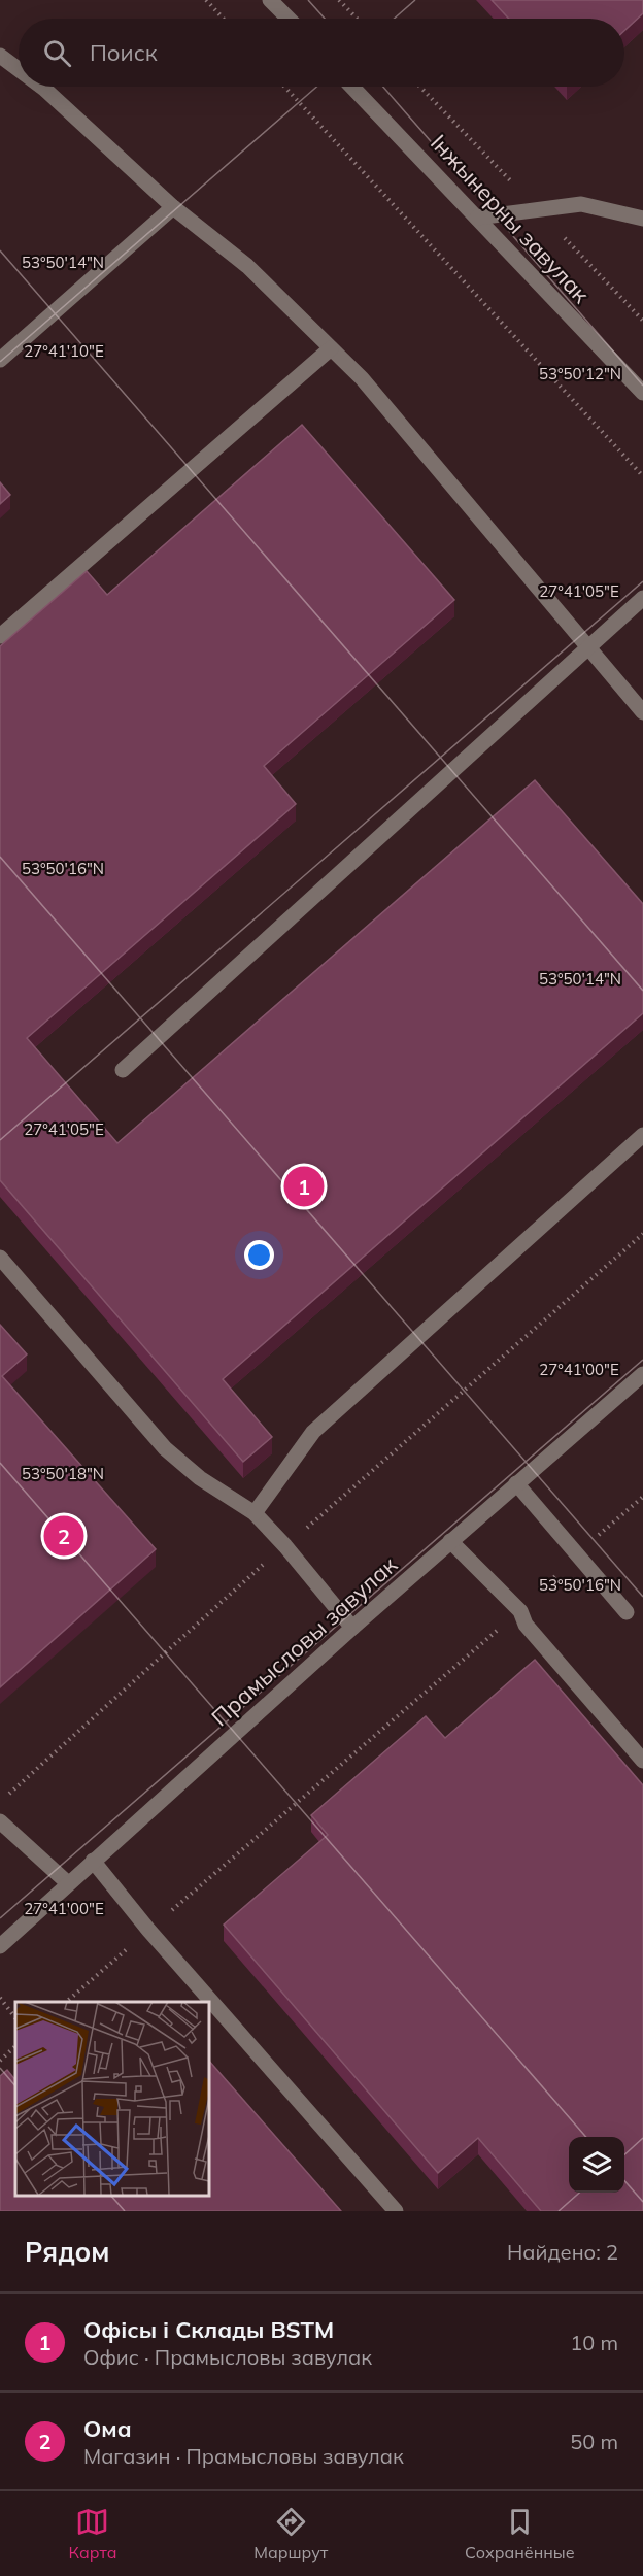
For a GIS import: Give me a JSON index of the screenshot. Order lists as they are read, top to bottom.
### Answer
{
  "streets": {
    "street": ["Інжынерны завулак", "Прамысловы завулак"]
  },
  "page": {
    "search": "Поиск",
    "pins": ["1", "2"],
    "heading": ["Рядом", "Найдено: 2"],
    "list": [
      {
        "mark": "1",
        "name": "Офісы і Склады BSTM",
        "note": "Офис · Прамысловы завулак",
        "value": "10 m"
      },
      {
        "mark": "2",
        "name": "Ома",
        "note": "Магазин · Прамысловы завулак",
        "value": "50 m"
      }
    ],
    "nav": ["Карта", "Маршрут", "Сохранённые"]
  },
  "coordinates": [
    "53°50'14\"N",
    "27°41'10\"E",
    "53°50'12\"N",
    "27°41'05\"E",
    "53°50'16\"N",
    "27°41'00\"E",
    "53°50'18\"N"
  ]
}
